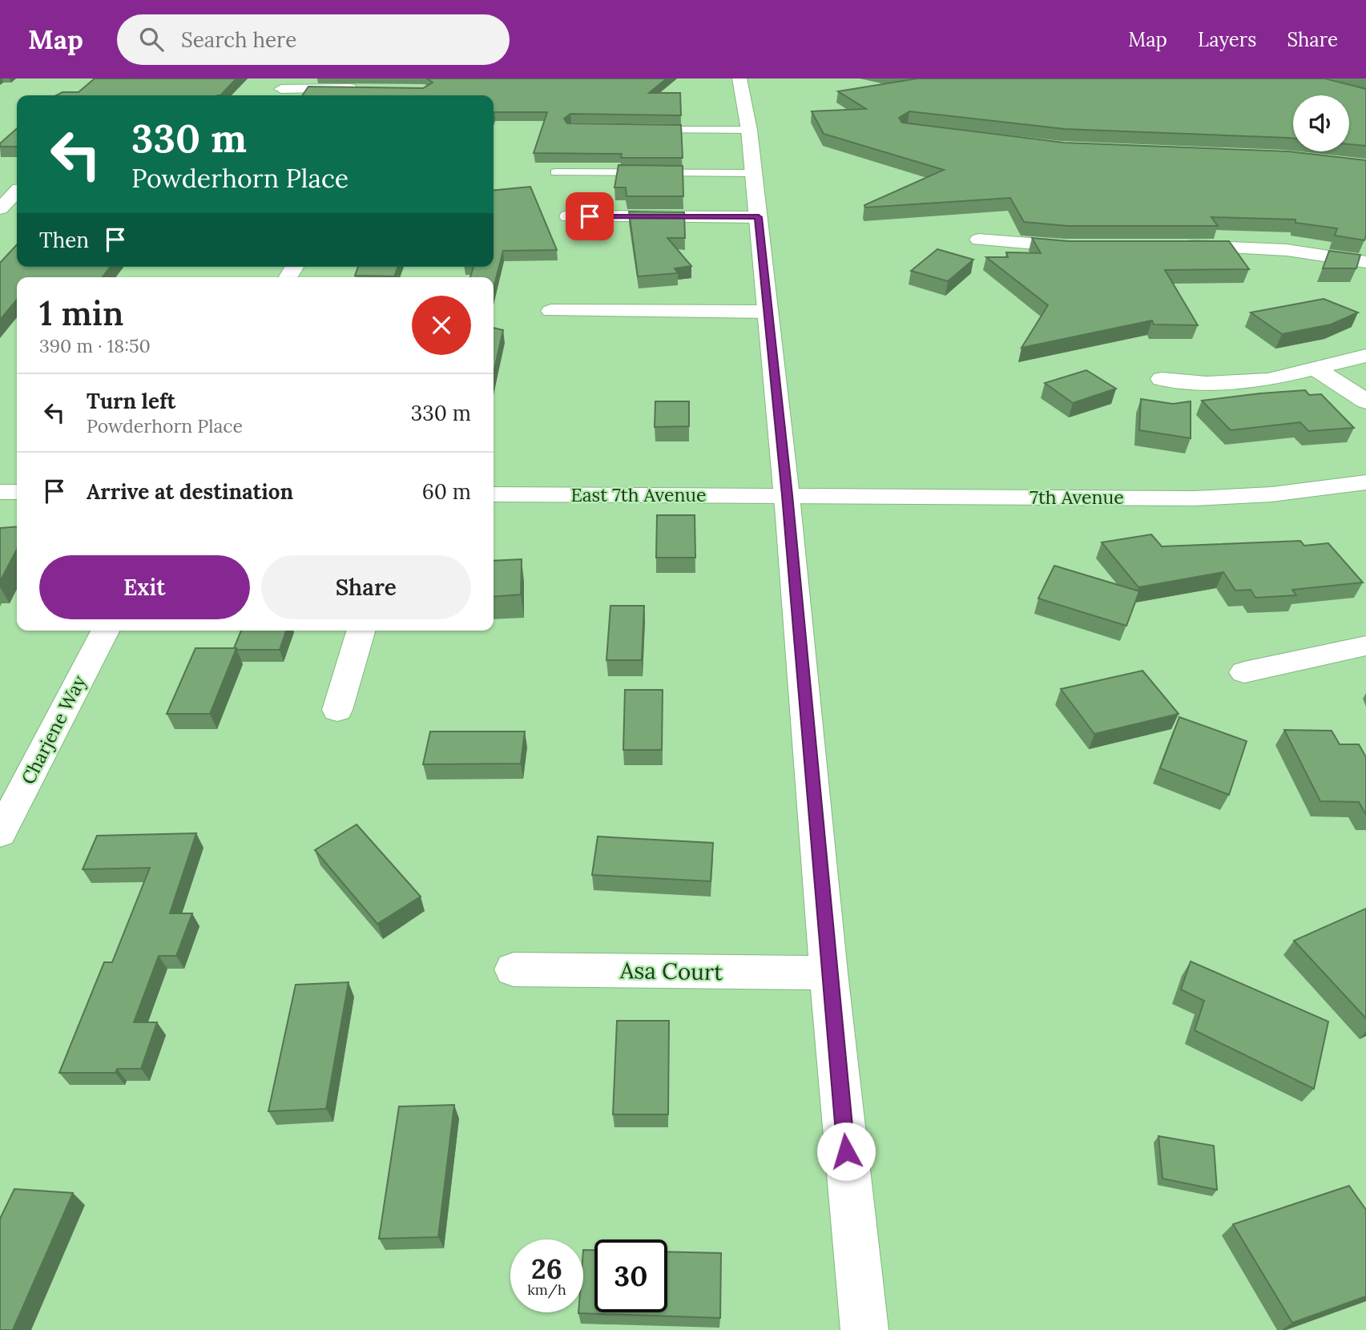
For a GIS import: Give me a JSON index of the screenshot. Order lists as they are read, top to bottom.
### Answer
{
  "streets": {
    "street": [
      "East 7th Avenue",
      "7th Avenue",
      "Charjene Way",
      "Asa Court"
    ]
  },
  "crossings": [
    ["East 7th Avenue", "7th Avenue"]
  ],
  "page": {
    "header": "Map",
    "search": "Search here",
    "nav": ["Map", "Layers", "Share"],
    "turn": ["330 m", "Powderhorn Place"],
    "then": "Then",
    "heading": ["1 min", "390 m · 18:50"],
    "list": [
      {
        "name": "Turn left",
        "note": "Powderhorn Place",
        "value": "330 m"
      },
      {
        "name": "Arrive at destination",
        "value": "60 m"
      }
    ],
    "buttons": ["Exit", "Share"],
    "speed": "26 km/h",
    "limit": "30"
  }
}
